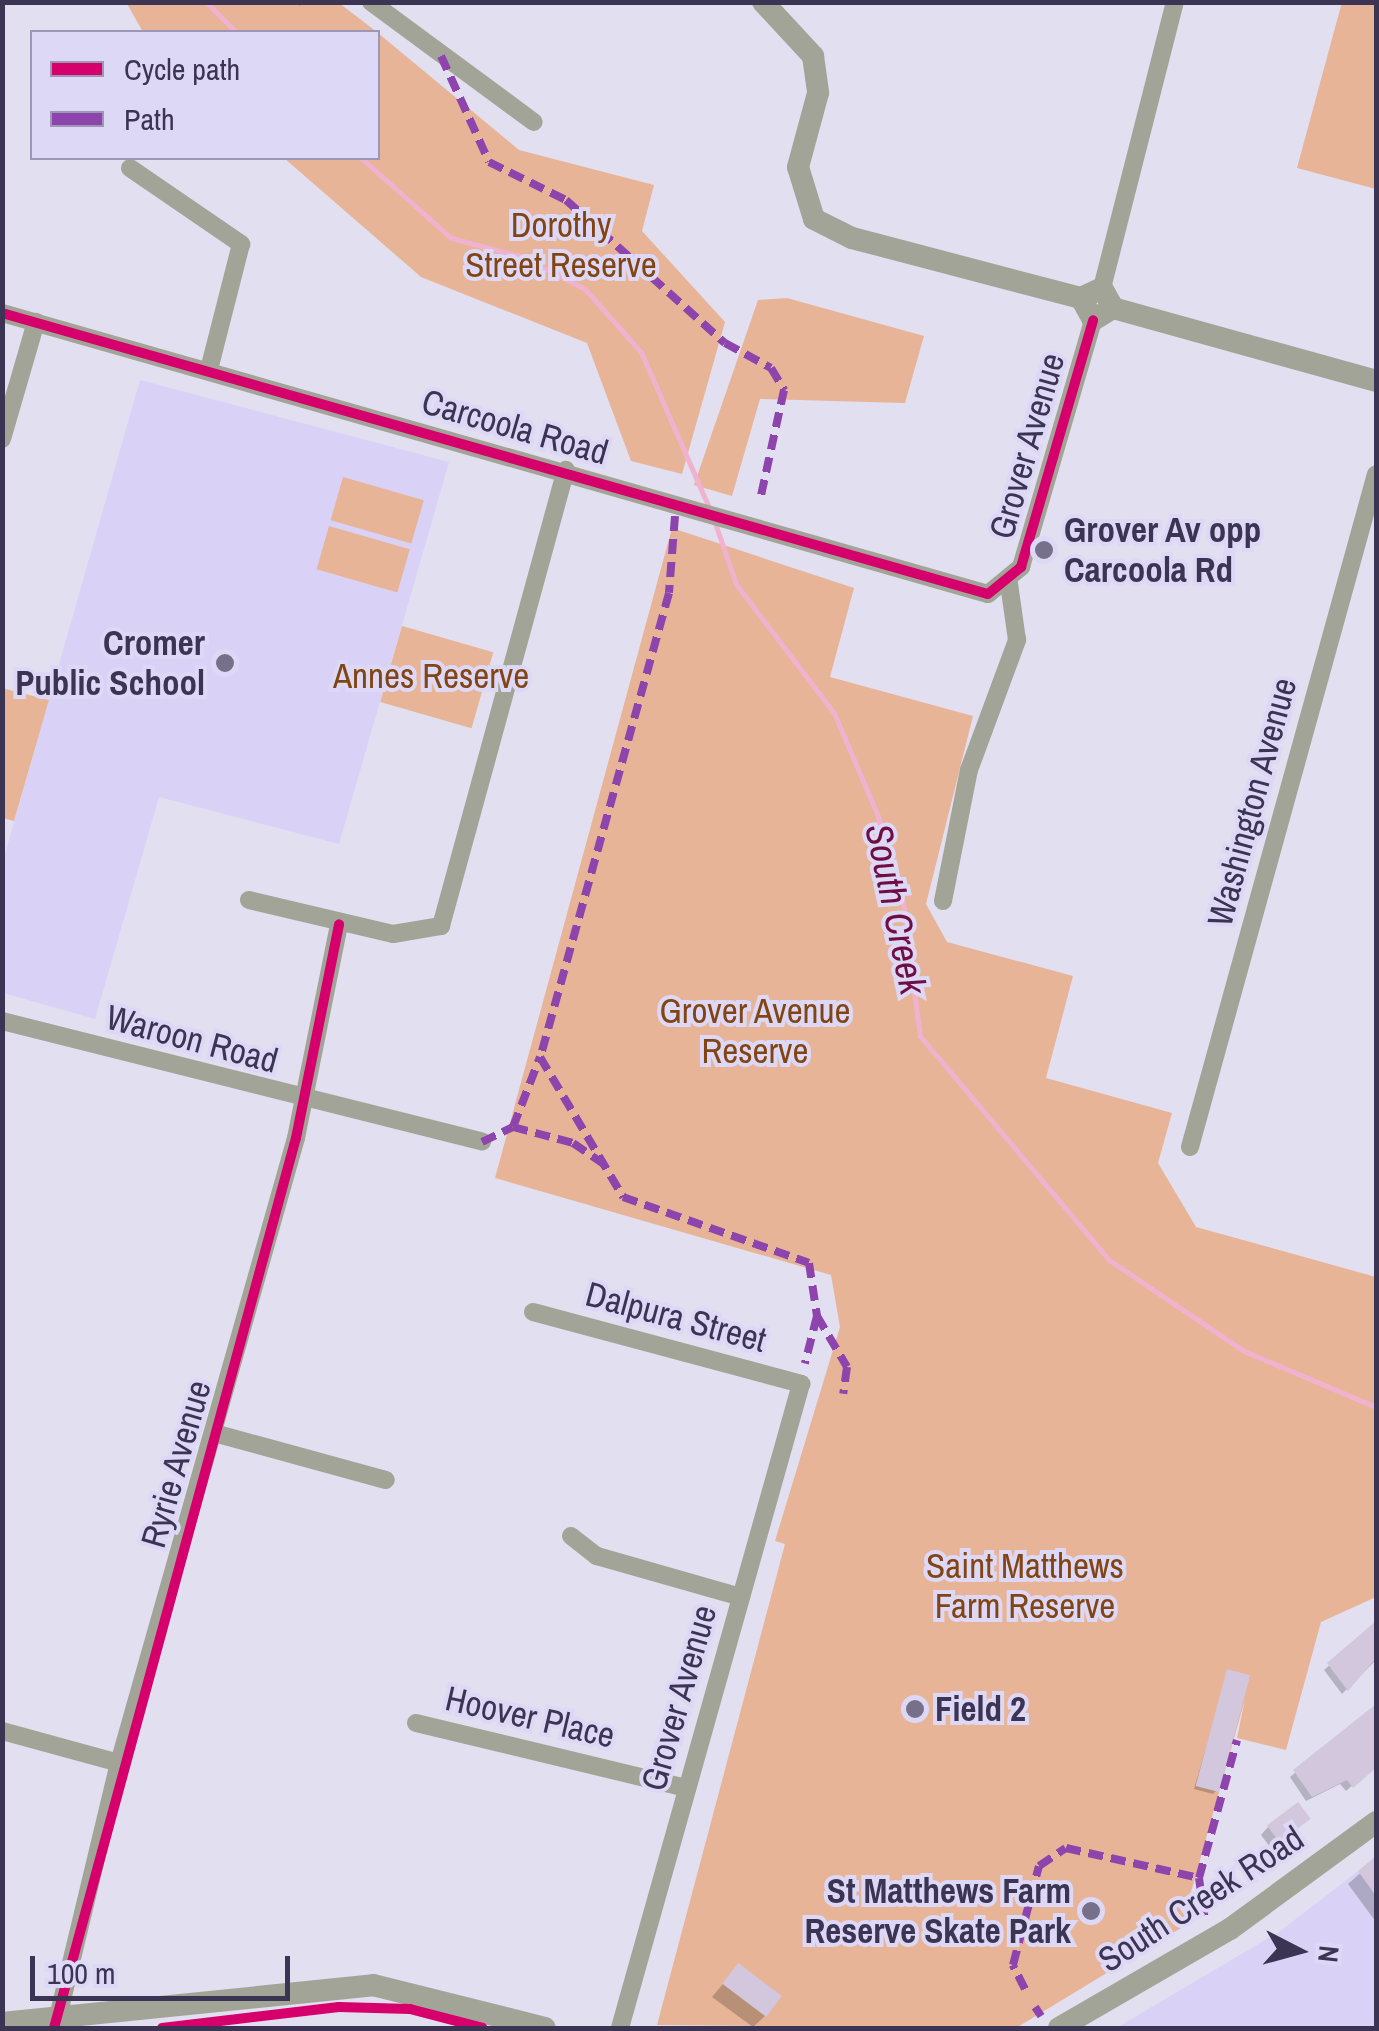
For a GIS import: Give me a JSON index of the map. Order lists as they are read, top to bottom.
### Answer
{
  "streets": {
    "street": [
      "Carcoola Road",
      "Grover Avenue",
      "Washington Avenue",
      "Waroon Road",
      "Dalpura Street",
      "Ryrie Avenue",
      "Hoover Place",
      "South Creek Road"
    ]
  },
  "crossings": [
    ["Carcoola Road", "Grover Avenue"],
    ["Grover Avenue", "Dalpura Street"],
    ["Grover Avenue", "Hoover Place"],
    ["Waroon Road", "Ryrie Avenue"]
  ],
  "water": ["South Creek"],
  "parks": [
    "Dorothy Street Reserve",
    "Annes Reserve",
    "Grover Avenue Reserve",
    "Saint Matthews Farm Reserve"
  ],
  "places": [
    "Grover Av opp Carcoola Rd",
    "Cromer Public School",
    "Field 2",
    "St Matthews Farm Reserve Skate Park"
  ],
  "legend": ["Cycle path", "Path"],
  "scale_bar": "100 m",
  "north": "right"
}
